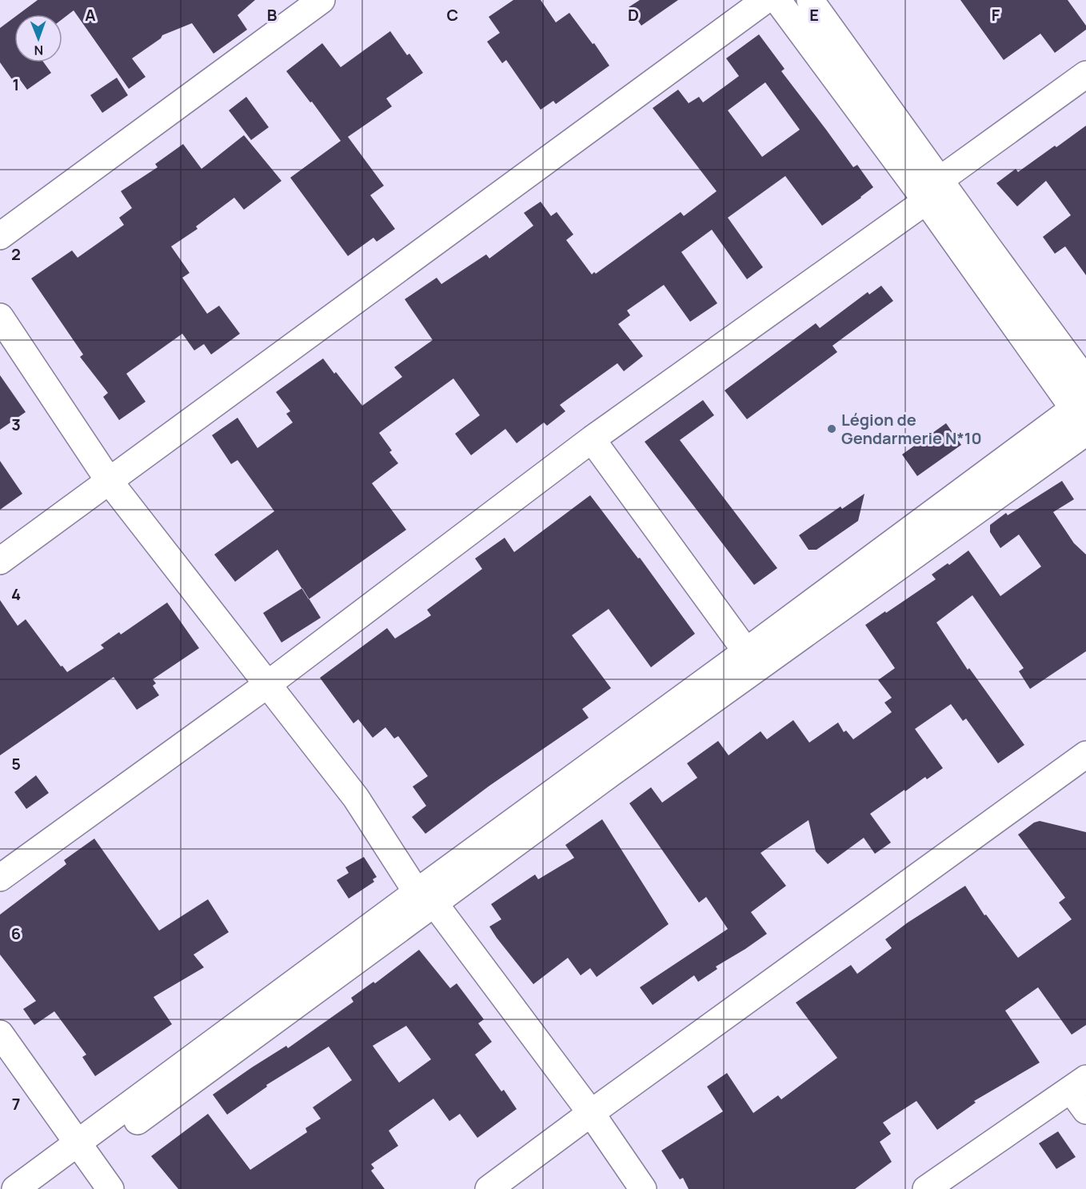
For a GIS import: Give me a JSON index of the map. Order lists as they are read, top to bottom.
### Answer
{
  "places": ["Légion de Gendarmerie N*10"],
  "north": "bottom",
  "grid": {
    "columns": [
      "A",
      "B",
      "C",
      "D",
      "E",
      "F"
    ],
    "rows": [
      "1",
      "2",
      "3",
      "4",
      "5",
      "6",
      "7"
    ]
  }
}
